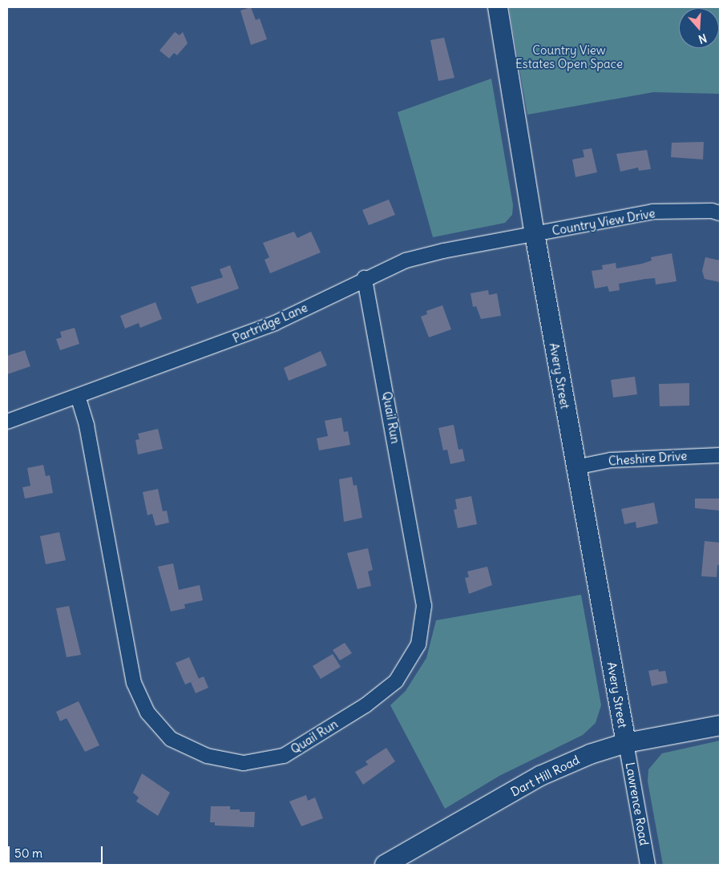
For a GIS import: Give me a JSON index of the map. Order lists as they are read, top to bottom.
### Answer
{
  "streets": {
    "main road": ["Avery Street", "Dart Hill Road"],
    "street": [
      "Country View Drive",
      "Partridge Lane",
      "Quail Run",
      "Cheshire Drive",
      "Lawrence Road"
    ]
  },
  "crossings": [
    ["Country View Drive", "Partridge Lane"],
    ["Country View Drive", "Avery Street"],
    ["Partridge Lane", "Avery Street"],
    ["Partridge Lane", "Quail Run"],
    ["Avery Street", "Cheshire Drive"],
    ["Avery Street", "Dart Hill Road"],
    ["Avery Street", "Lawrence Road"],
    ["Dart Hill Road", "Lawrence Road"]
  ],
  "parks": ["Country View Estates Open Space"],
  "scale_bar": "50 m",
  "north": "bottom"
}
